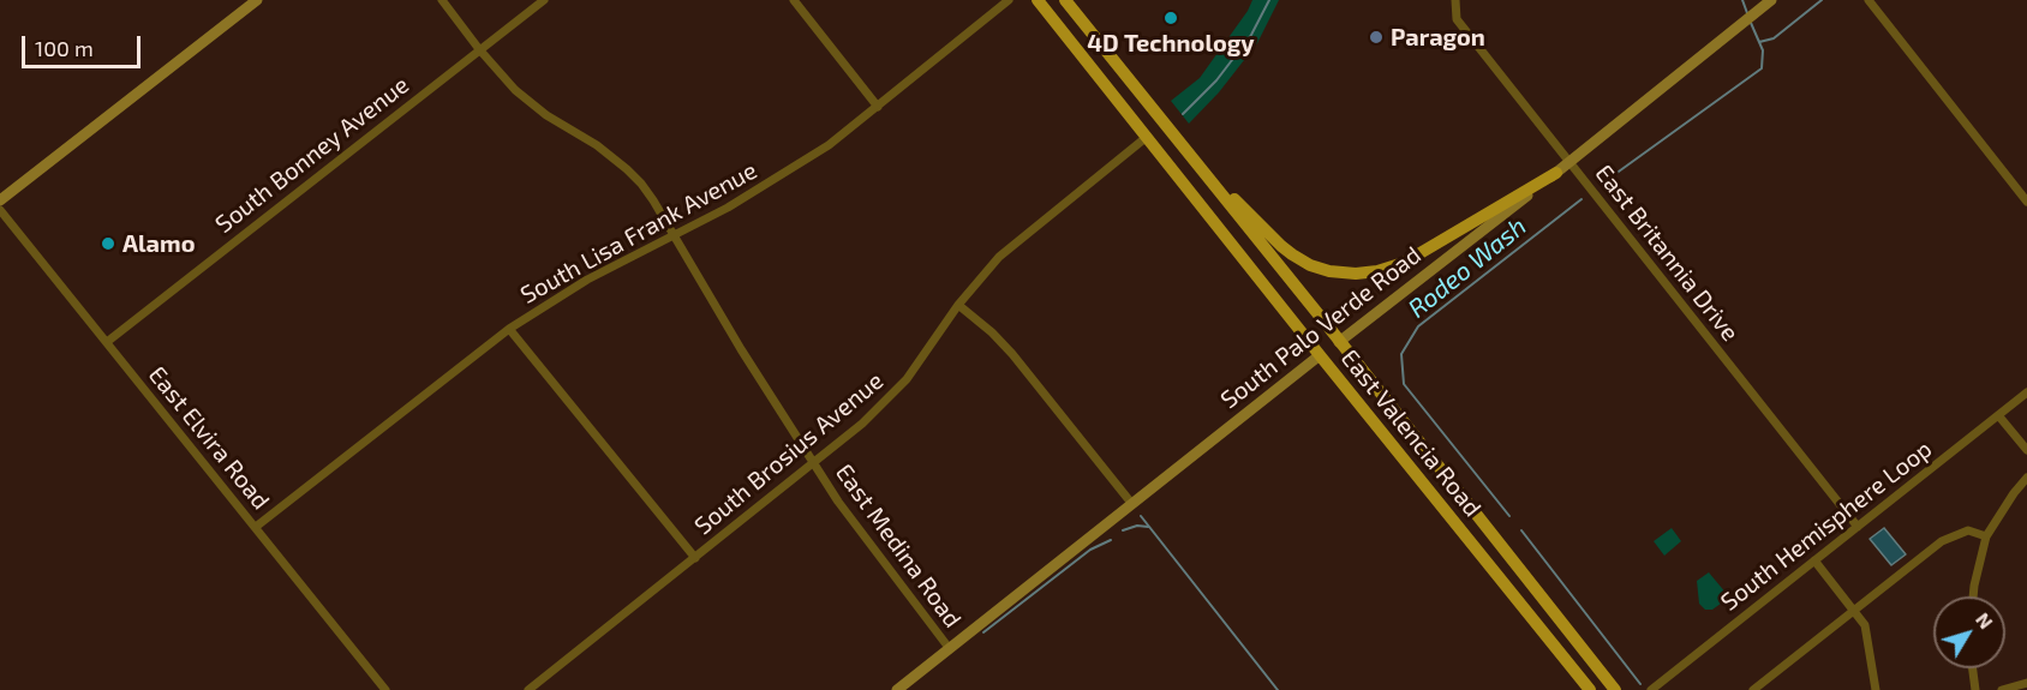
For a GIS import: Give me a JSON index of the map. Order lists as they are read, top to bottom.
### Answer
{
  "streets": {
    "main road": ["South Palo Verde Road", "East Valencia Road"],
    "street": [
      "South Bonney Avenue",
      "South Lisa Frank Avenue",
      "East Britannia Drive",
      "East Elvira Road",
      "South Brosius Avenue",
      "South Hemisphere Loop",
      "East Medina Road"
    ]
  },
  "crossings": [
    ["South Bonney Avenue", "East Elvira Road"],
    ["South Bonney Avenue", "East Medina Road"],
    ["South Lisa Frank Avenue", "East Elvira Road"],
    ["South Lisa Frank Avenue", "East Medina Road"],
    ["East Britannia Drive", "South Palo Verde Road"],
    ["East Britannia Drive", "South Hemisphere Loop"],
    ["South Palo Verde Road", "East Valencia Road"],
    ["South Palo Verde Road", "East Medina Road"],
    ["East Valencia Road", "South Brosius Avenue"],
    ["South Brosius Avenue", "East Medina Road"]
  ],
  "water": ["Rodeo Wash"],
  "places": ["4D Technology", "Paragon", "Alamo"],
  "scale_bar": "100 m",
  "north": "top right"
}
